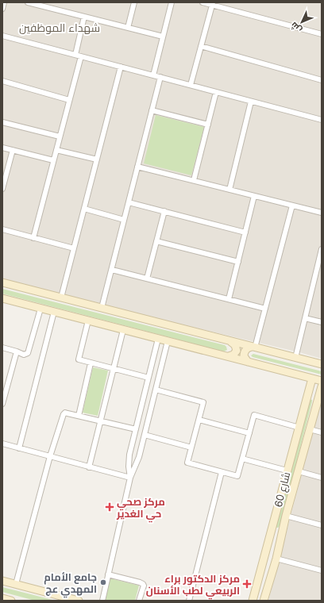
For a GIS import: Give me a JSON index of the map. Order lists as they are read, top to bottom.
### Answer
{
  "streets": {
    "main road": ["شارع 60"]
  },
  "districts": ["شهداء الموظفين"],
  "places": {
    "health": ["مركز صحي حي الغدير", "مركز الدكتور براء الربيعي لطب الأسنان"],
    "other": ["جامع الأمام المهدي عج"]
  },
  "north": "bottom left"
}
